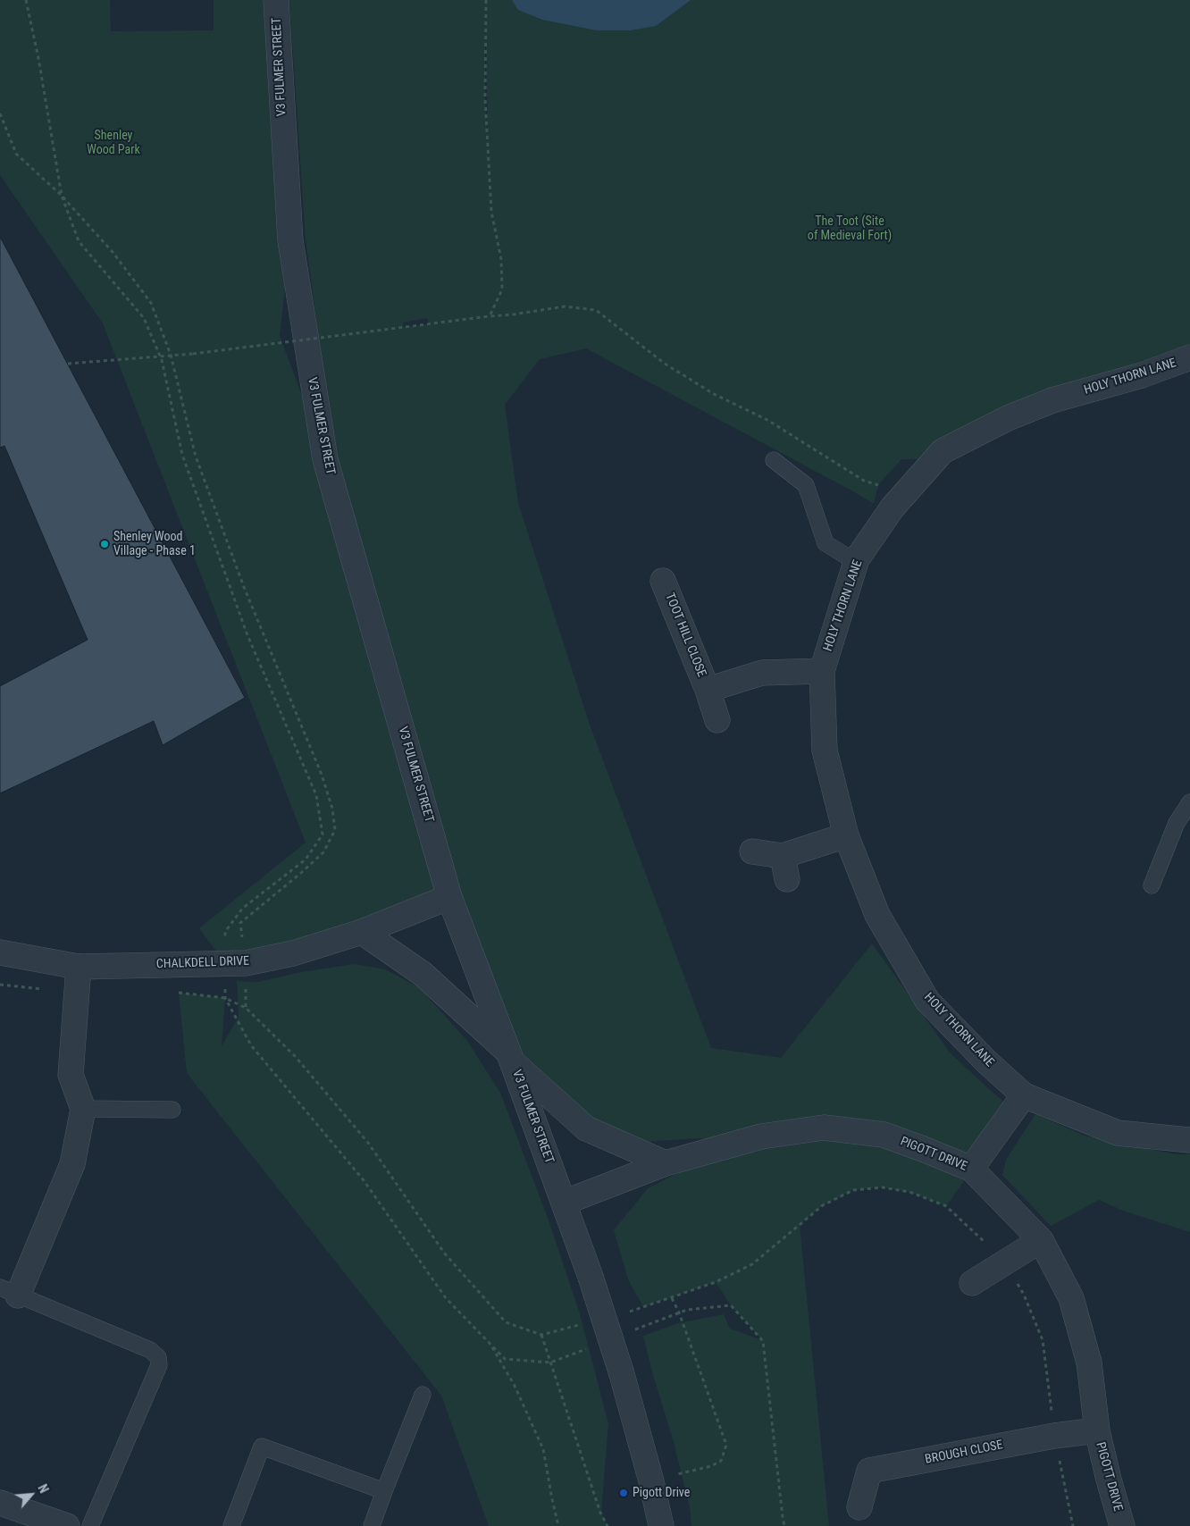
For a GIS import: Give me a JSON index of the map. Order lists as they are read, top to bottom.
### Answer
{
  "streets": {
    "street": [
      "V3 FULMER STREET",
      "HOLY THORN LANE",
      "TOOT HILL CLOSE",
      "CHALKDELL DRIVE",
      "PIGOTT DRIVE",
      "BROUGH CLOSE"
    ]
  },
  "crossings": [
    ["V3 FULMER STREET", "CHALKDELL DRIVE"],
    ["V3 FULMER STREET", "PIGOTT DRIVE"],
    ["HOLY THORN LANE", "TOOT HILL CLOSE"],
    ["PIGOTT DRIVE", "BROUGH CLOSE"]
  ],
  "parks": ["Shenley Wood Park", "The Toot (Site of Medieval Fort)"],
  "places": ["Shenley Wood Village - Phase 1", "Pigott Drive"],
  "north": "top right"
}
